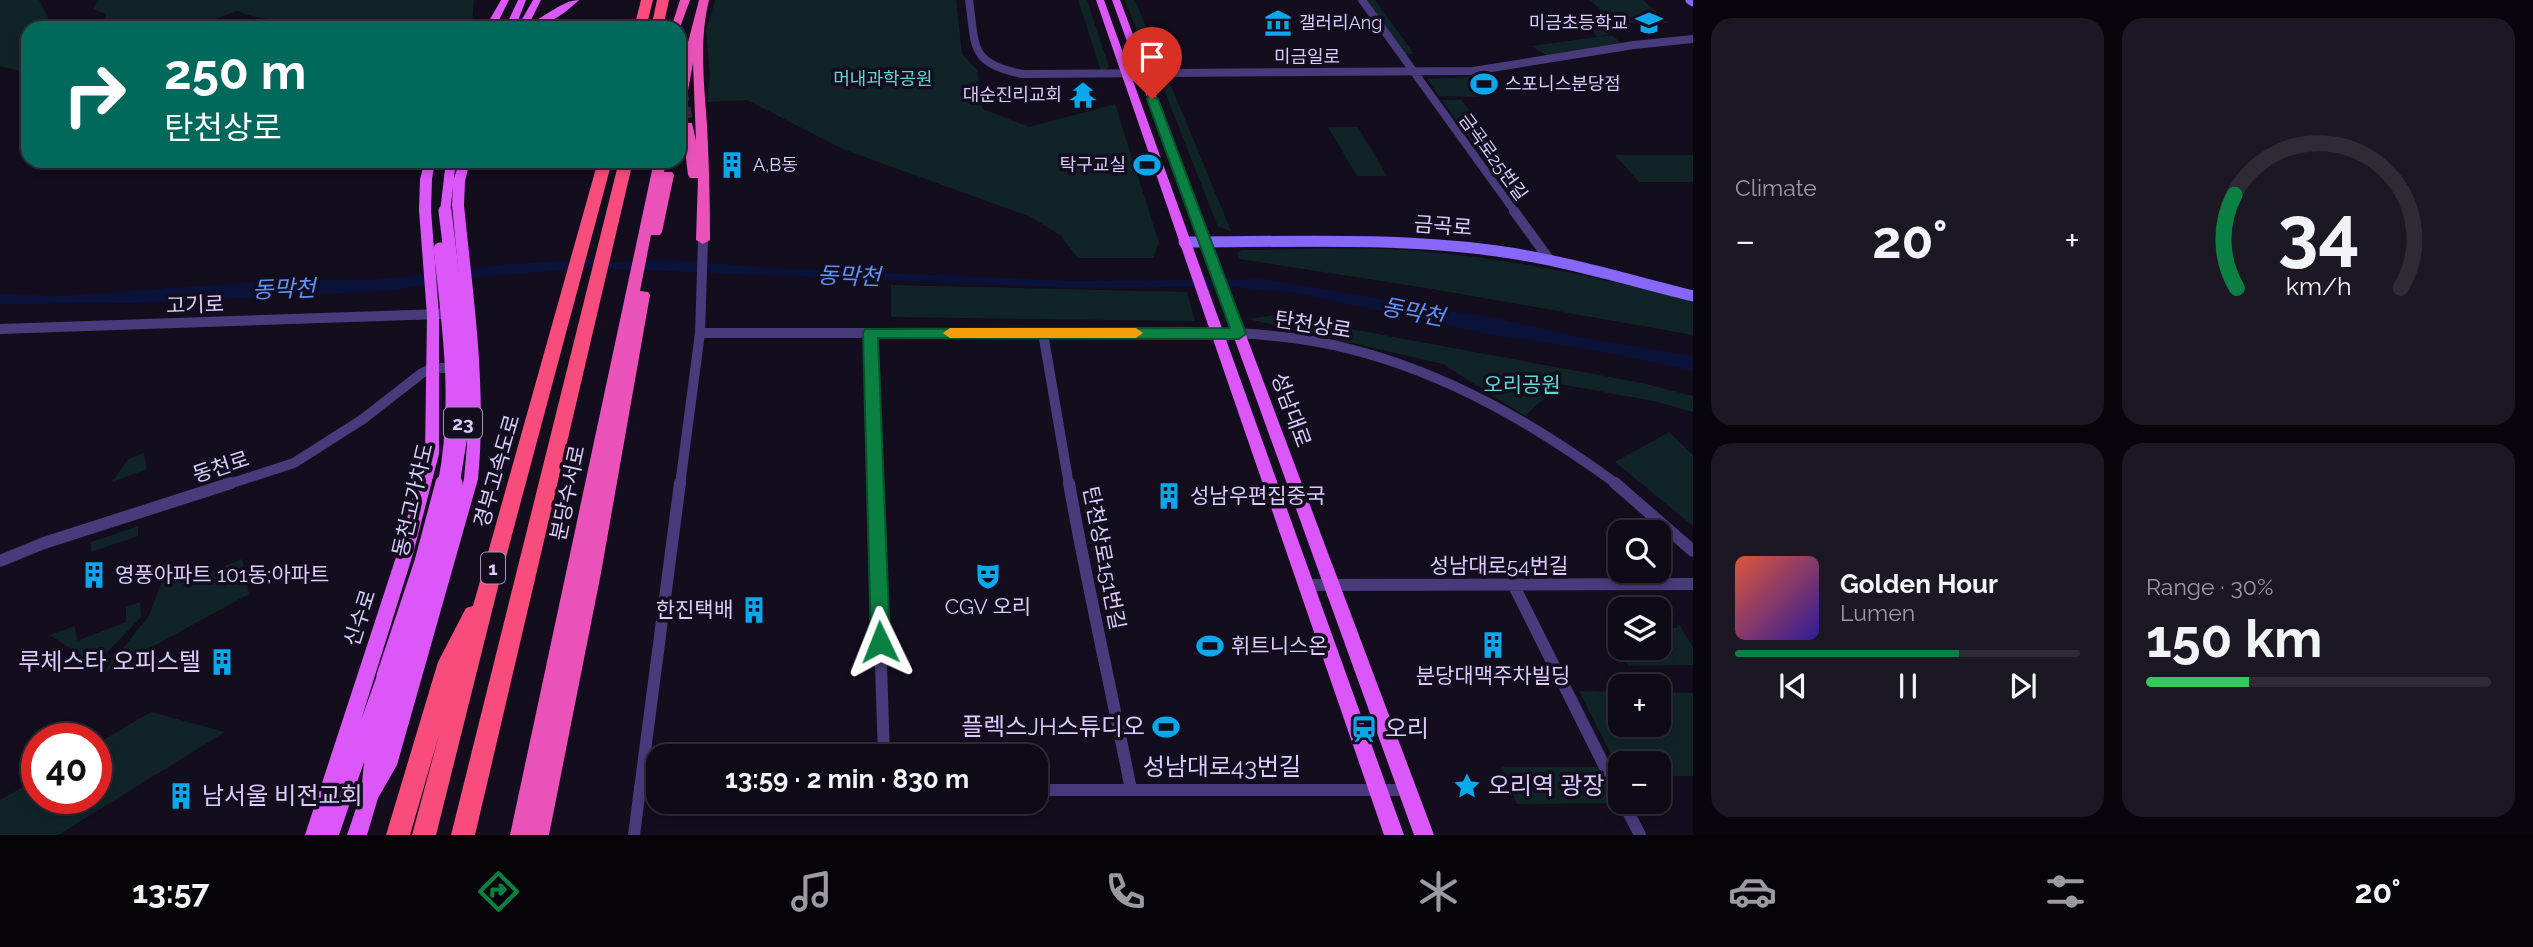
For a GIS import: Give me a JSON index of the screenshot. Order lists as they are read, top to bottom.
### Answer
{
  "streets": {
    "highway": ["경부고속도로", "분당수서로", "1"],
    "main road": [
      "금곡로",
      "성남대로",
      "23",
      "동천고가차도",
      "신수로"
    ],
    "street": [
      "미금일로",
      "금곡로25번길",
      "고기로",
      "탄천상로",
      "동천로",
      "탄천상로151번길",
      "성남대로54번길",
      "성남대로43번길"
    ]
  },
  "crossings": [
    ["미금일로", "금곡로25번길"],
    ["미금일로", "성남대로"],
    ["금곡로25번길", "금곡로"],
    ["금곡로", "성남대로"],
    ["고기로", "신수로"],
    ["탄천상로", "성남대로"],
    ["탄천상로", "탄천상로151번길"],
    ["성남대로", "성남대로54번길"],
    ["성남대로", "성남대로43번길"],
    ["동천로", "신수로"],
    ["탄천상로151번길", "성남대로43번길"]
  ],
  "water": ["동막천"],
  "parks": ["머내과학공원", "오리공원"],
  "places": {
    "museum": ["갤러리Ang"],
    "school or university": ["미금초등학교"],
    "sports": [
      "스포니스분당점",
      "탁구교실",
      "휘트니스온",
      "플렉스JH스튜디오"
    ],
    "temple": ["대순진리교회"],
    "building": [
      "A,B동",
      "성남우편집중국",
      "영풍아파트 101동;아파트",
      "한진택배",
      "분당대맥주차빌딩",
      "루체스타 오피스텔",
      "남서울 비전교회"
    ],
    "theatre": ["CGV 오리"],
    "station": ["오리"],
    "place": ["오리역 광장"]
  },
  "page": {
    "tile": [
      "Climate",
      ["Range · 30%", "150 km"]
    ],
    "turn": ["250 m", "탄천상로"],
    "heat": ["−", "20°", "+"],
    "map_buttons": ["+", "−"],
    "song": ["Golden Hour", "Lumen"],
    "limit": "40",
    "trip": "13:59 · 2 min · 830 m",
    "tabs": ["13:57", "20°"],
    "gauge": ["34", "km/h"]
  }
}
